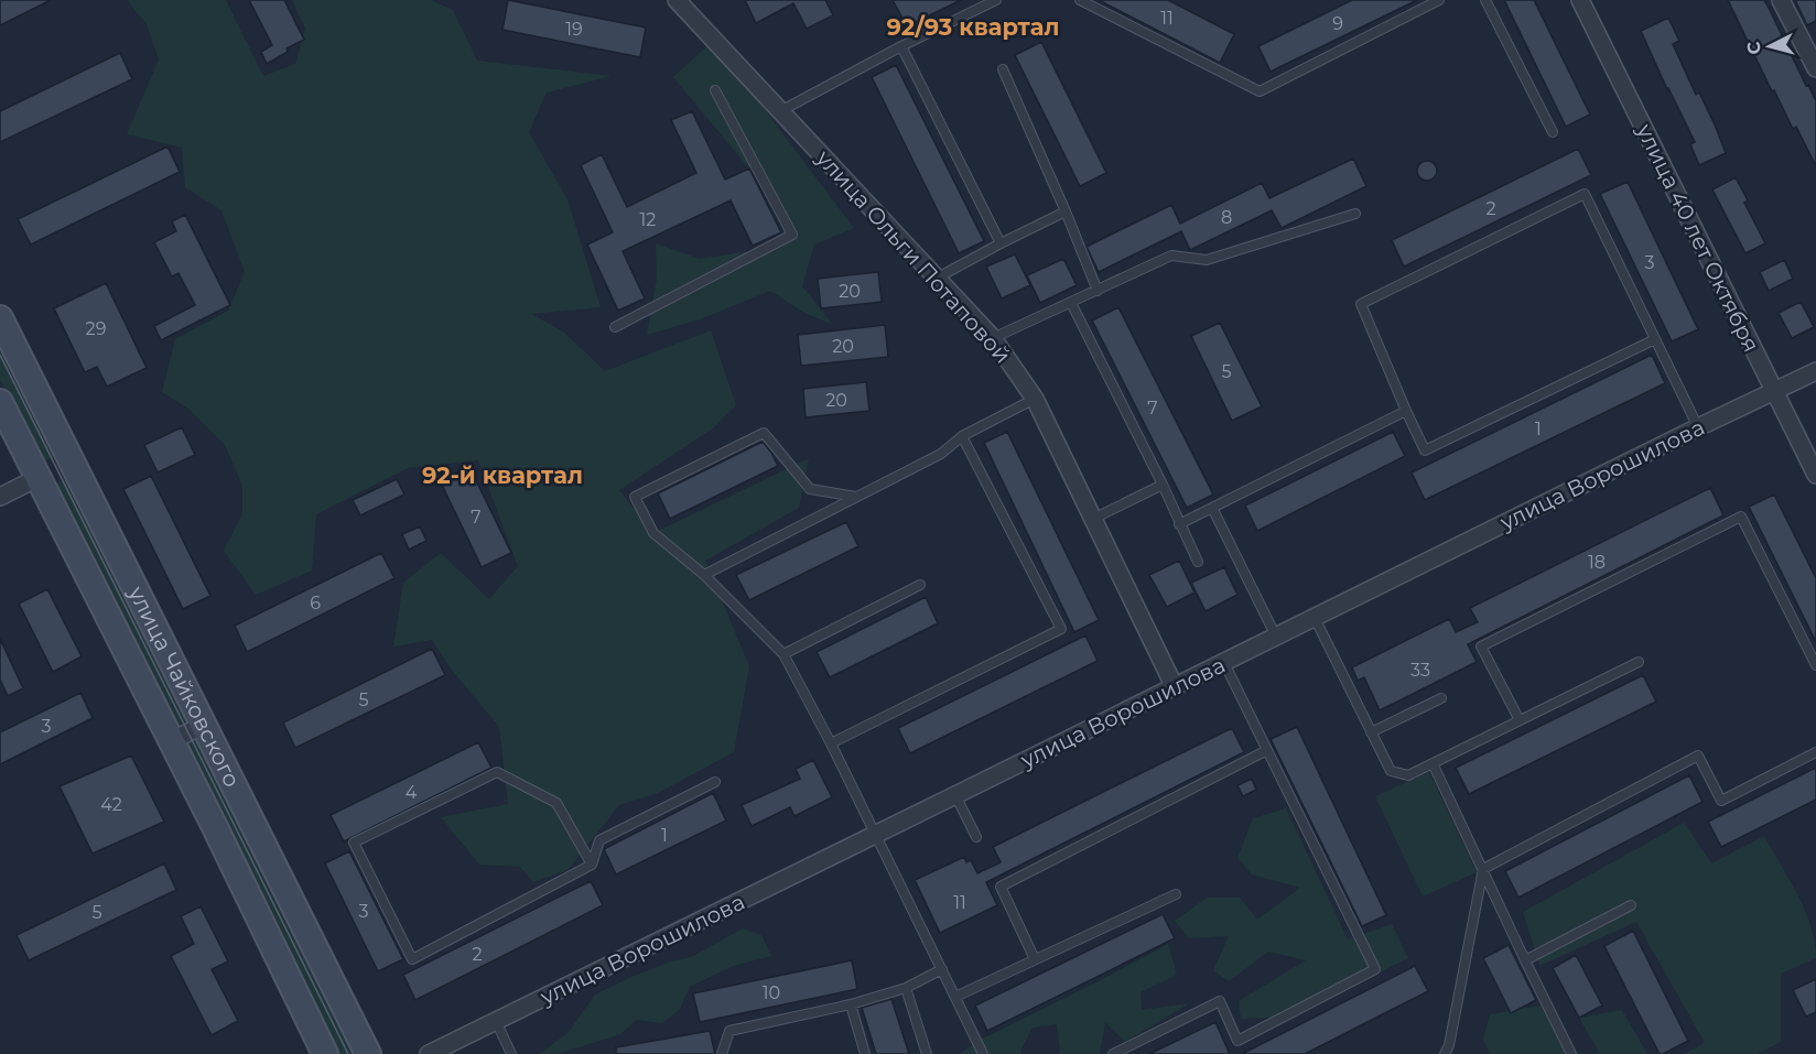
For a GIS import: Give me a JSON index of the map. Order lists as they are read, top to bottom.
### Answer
{
  "streets": {
    "main road": ["улица Чайковского"],
    "street": ["улица 40 лет Октября", "улица Ольги Потаповой", "улица Ворошилова"]
  },
  "crossings": [
    ["улица 40 лет Октября", "улица Ворошилова"],
    ["улица Ольги Потаповой", "улица Ворошилова"]
  ],
  "districts": ["92/93 квартал", "92-й квартал"],
  "house_numbers": [
    "11",
    "9",
    "19",
    "2",
    "8",
    "12",
    "3",
    "20",
    "29",
    "20",
    "5",
    "20",
    "7",
    "1",
    "7",
    "18",
    "6",
    "33",
    "5",
    "3",
    "4",
    "42",
    "1",
    "11",
    "3",
    "5",
    "2",
    "10"
  ],
  "north": "left"
}
